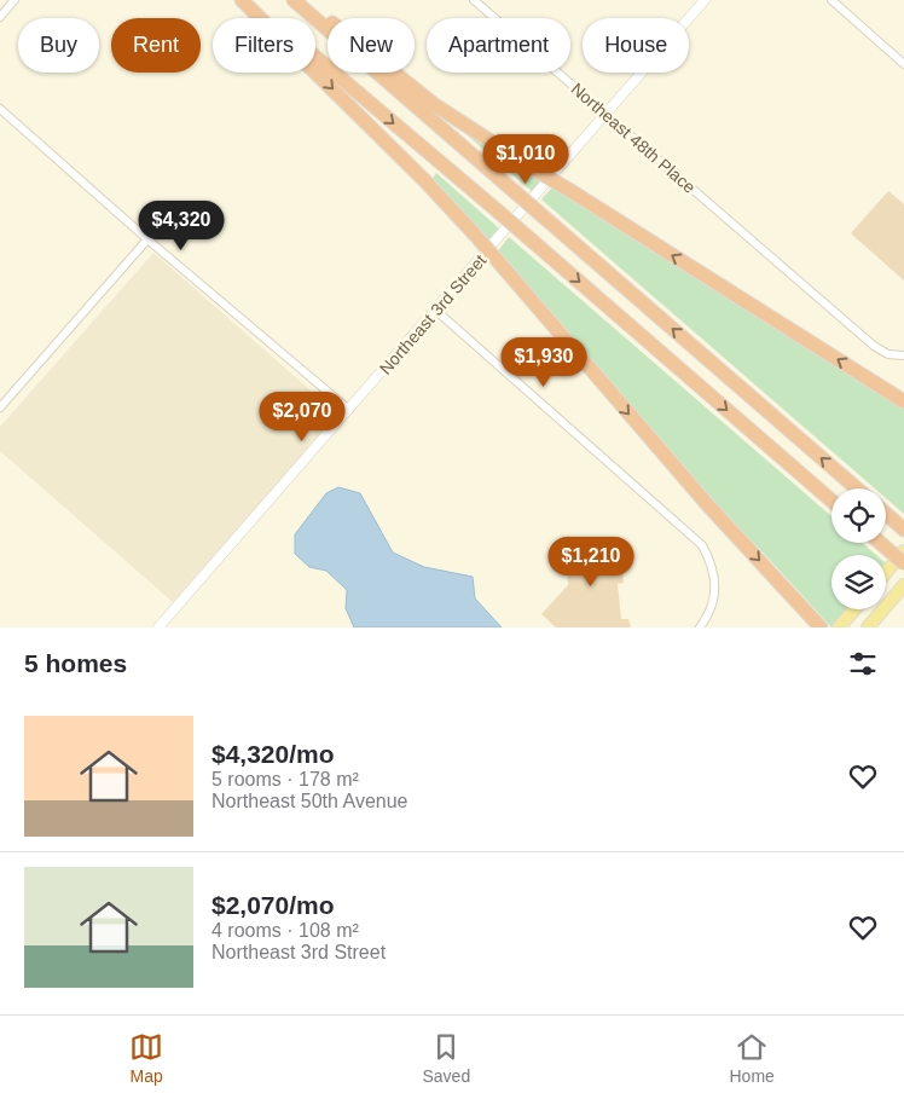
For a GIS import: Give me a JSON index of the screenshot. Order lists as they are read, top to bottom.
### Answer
{
  "streets": {
    "street": ["Northeast 48th Place", "Northeast 3rd Street"]
  },
  "crossings": [
    ["Northeast 48th Place", "Northeast 3rd Street"]
  ],
  "page": {
    "chip": [
      "Buy",
      "Rent",
      "Filters",
      "New",
      "Apartment",
      "House"
    ],
    "price": [
      "$1,010",
      "$4,320",
      "$1,930",
      "$2,070",
      "$1,210"
    ],
    "heading": "5 homes",
    "list": [
      {
        "name": "$4,320/mo",
        "note": "5 rooms · 178 m² · Northeast 50th Avenue"
      },
      {
        "name": "$2,070/mo",
        "note": "4 rooms · 108 m² · Northeast 3rd Street"
      }
    ],
    "tabs": ["Map", "Saved", "Home"]
  }
}
